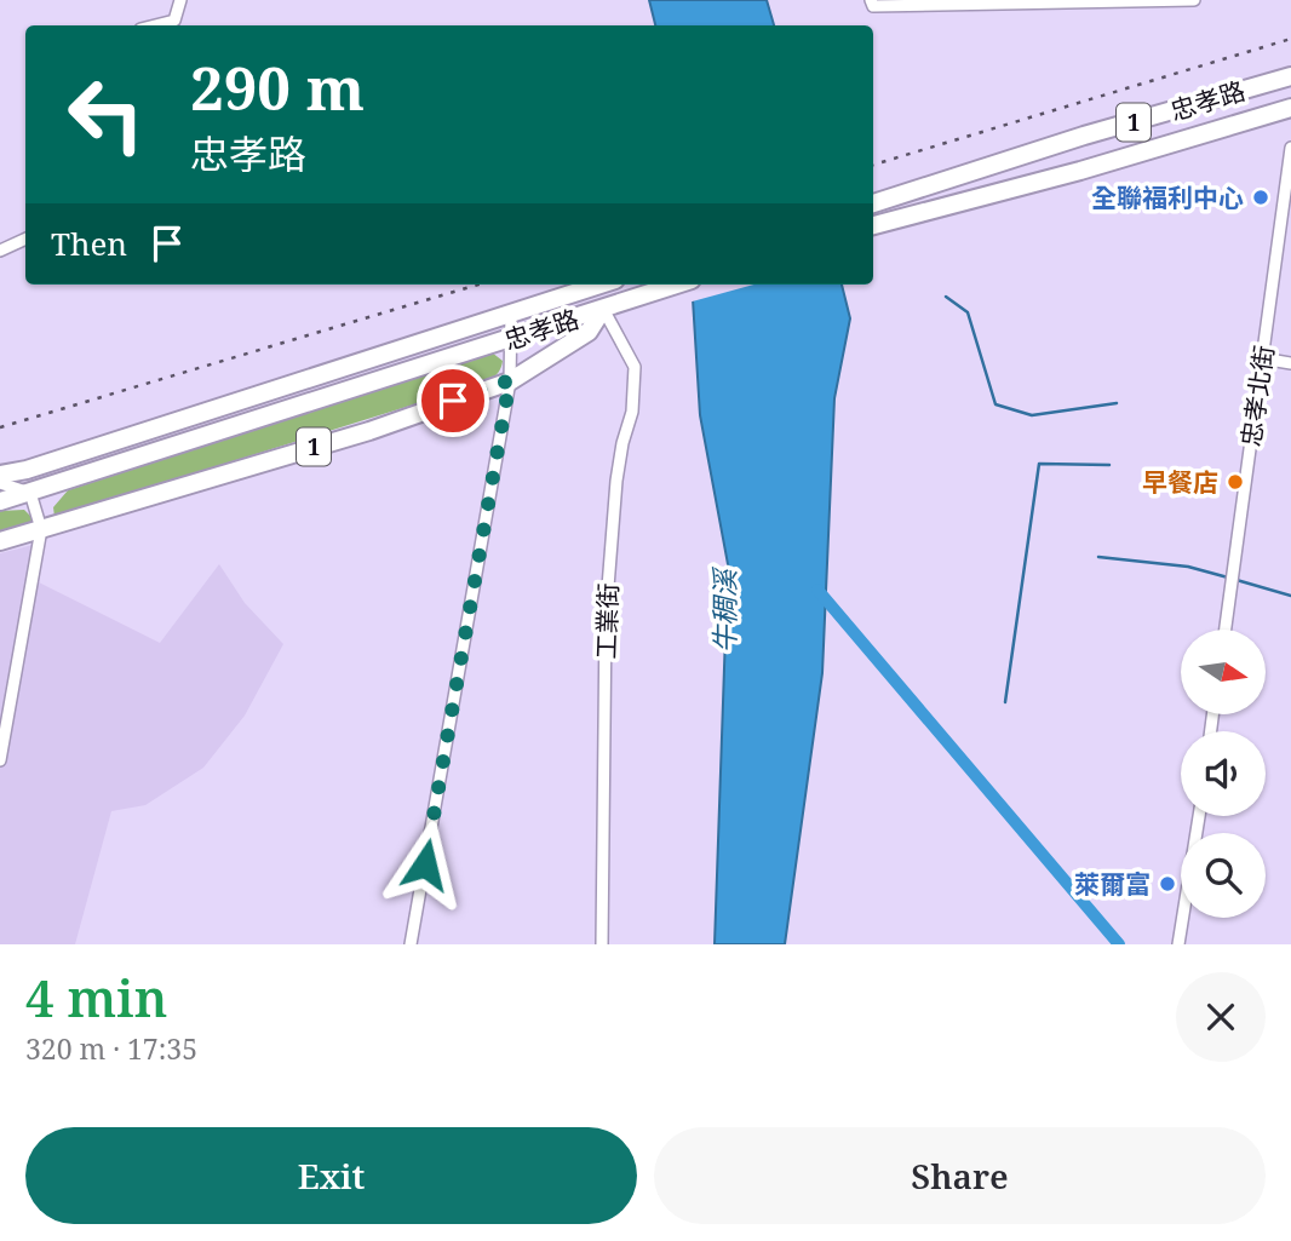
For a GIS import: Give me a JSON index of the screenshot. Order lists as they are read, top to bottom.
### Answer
{
  "streets": {
    "main road": ["忠孝路", "1"],
    "street": ["忠孝北街", "工業街"]
  },
  "crossings": [
    ["忠孝路", "1"],
    ["忠孝路", "工業街"],
    ["1", "工業街"]
  ],
  "water": ["牛稠溪"],
  "places": ["全聯福利中心", "早餐店", "萊爾富"],
  "north": "right",
  "page": {
    "turn": ["290 m", "忠孝路"],
    "then": "Then",
    "heading": ["4 min", "320 m · 17:35"],
    "buttons": ["Exit", "Share"]
  }
}
